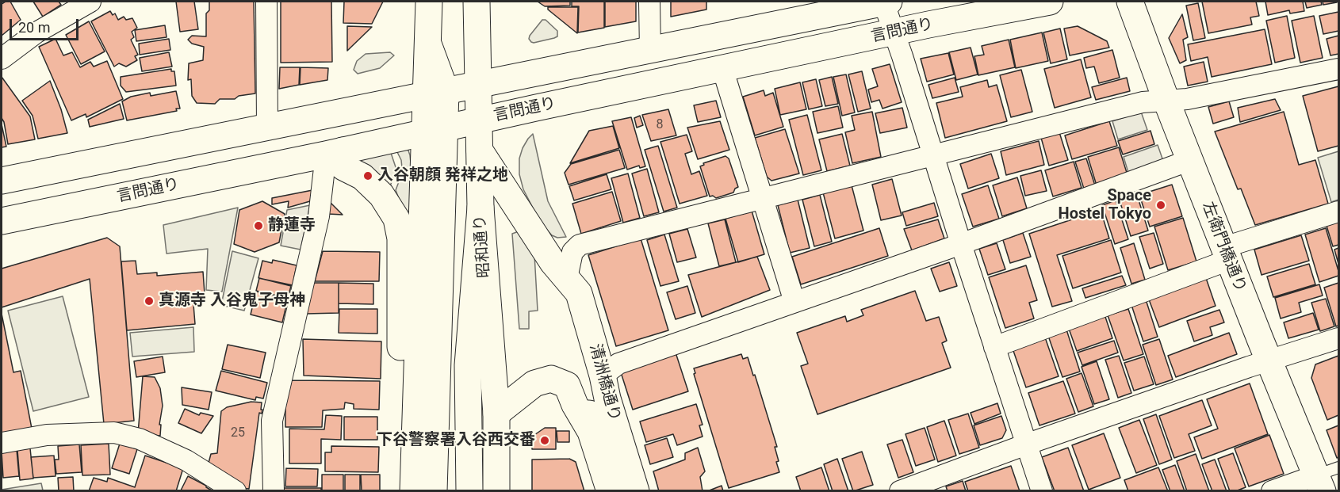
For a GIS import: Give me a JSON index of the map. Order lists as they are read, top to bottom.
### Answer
{
  "streets": {
    "main road": [
      "言問通り",
      "昭和通り",
      "左衛門橋通り",
      "清洲橋通り"
    ]
  },
  "crossings": [
    ["言問通り", "昭和通り"],
    ["昭和通り", "清洲橋通り"]
  ],
  "places": [
    "入谷朝顔 発祥之地",
    "Space Hostel Tokyo",
    "静蓮寺",
    "真源寺 入谷鬼子母神",
    "下谷警察署入谷西交番"
  ],
  "house_numbers": ["8", "25"],
  "scale_bar": "20 m"
}
